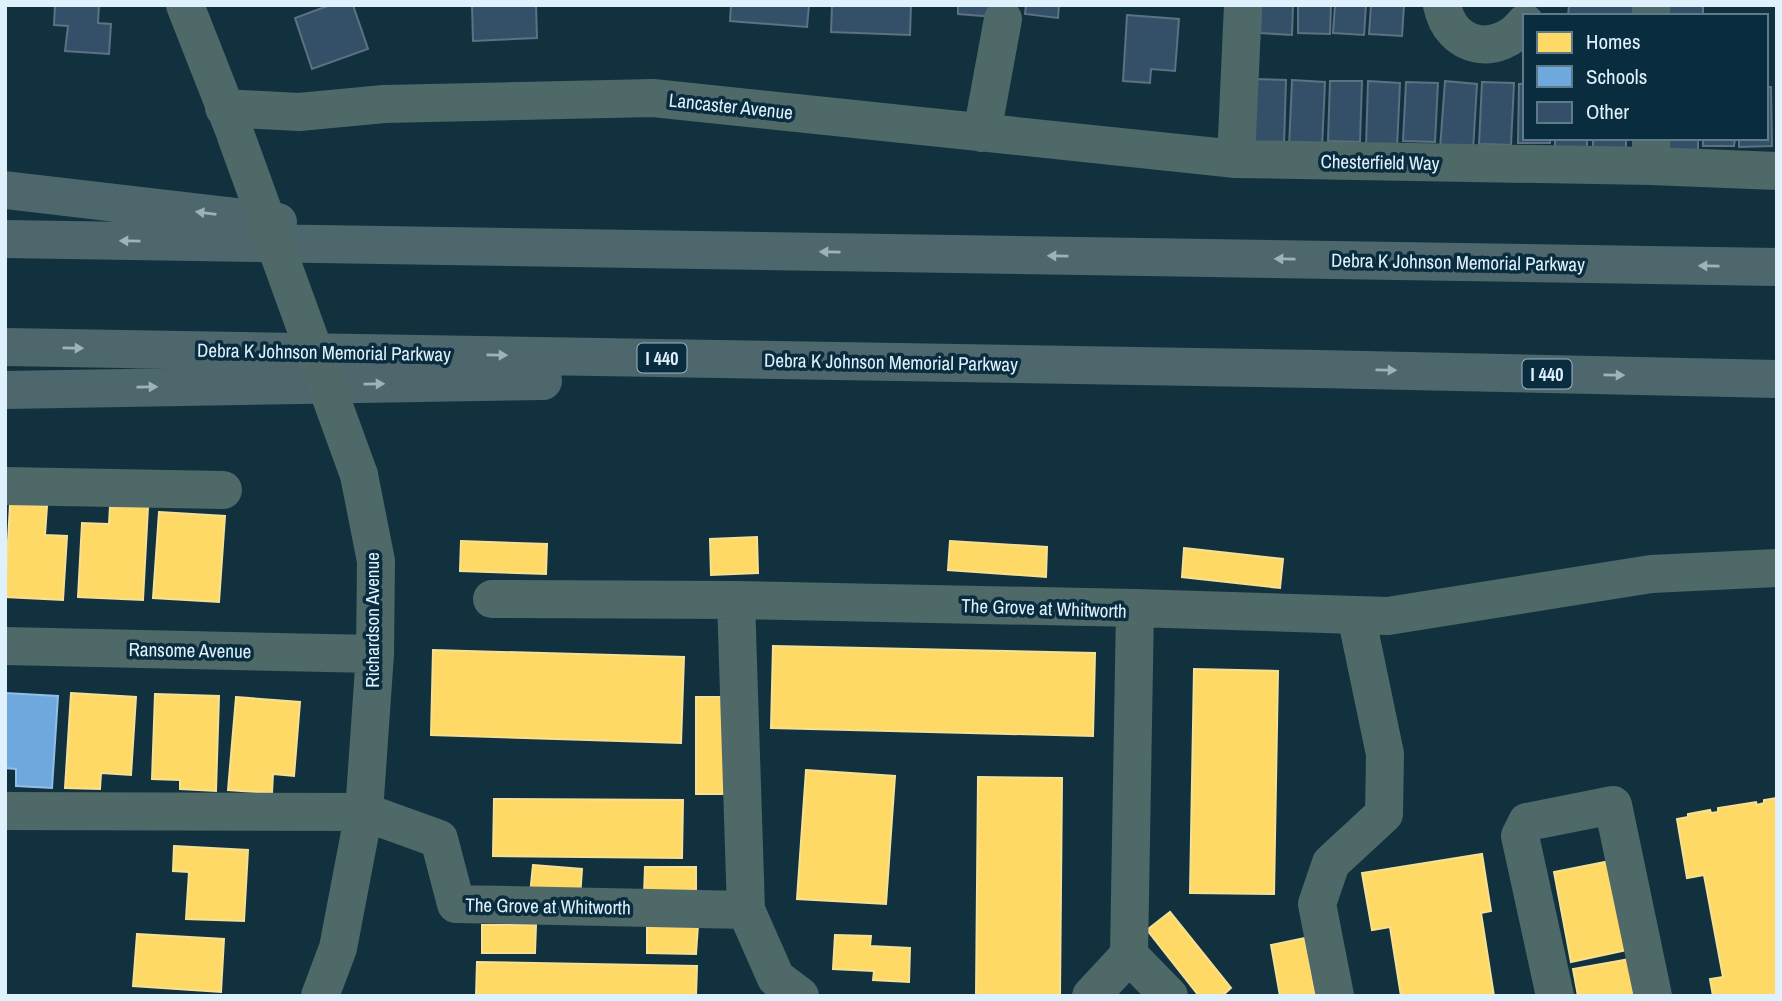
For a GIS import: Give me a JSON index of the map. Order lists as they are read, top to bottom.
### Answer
{
  "streets": {
    "highway": ["Debra K Johnson Memorial Parkway", "I 440"],
    "street": [
      "Lancaster Avenue",
      "Chesterfield Way",
      "The Grove at Whitworth",
      "Richardson Avenue",
      "Ransome Avenue"
    ]
  },
  "crossings": [
    ["Lancaster Avenue", "Chesterfield Way"],
    ["Lancaster Avenue", "Richardson Avenue"],
    ["The Grove at Whitworth", "Richardson Avenue"],
    ["Richardson Avenue", "Ransome Avenue"]
  ],
  "legend": ["Homes", "Schools", "Other"]
}
